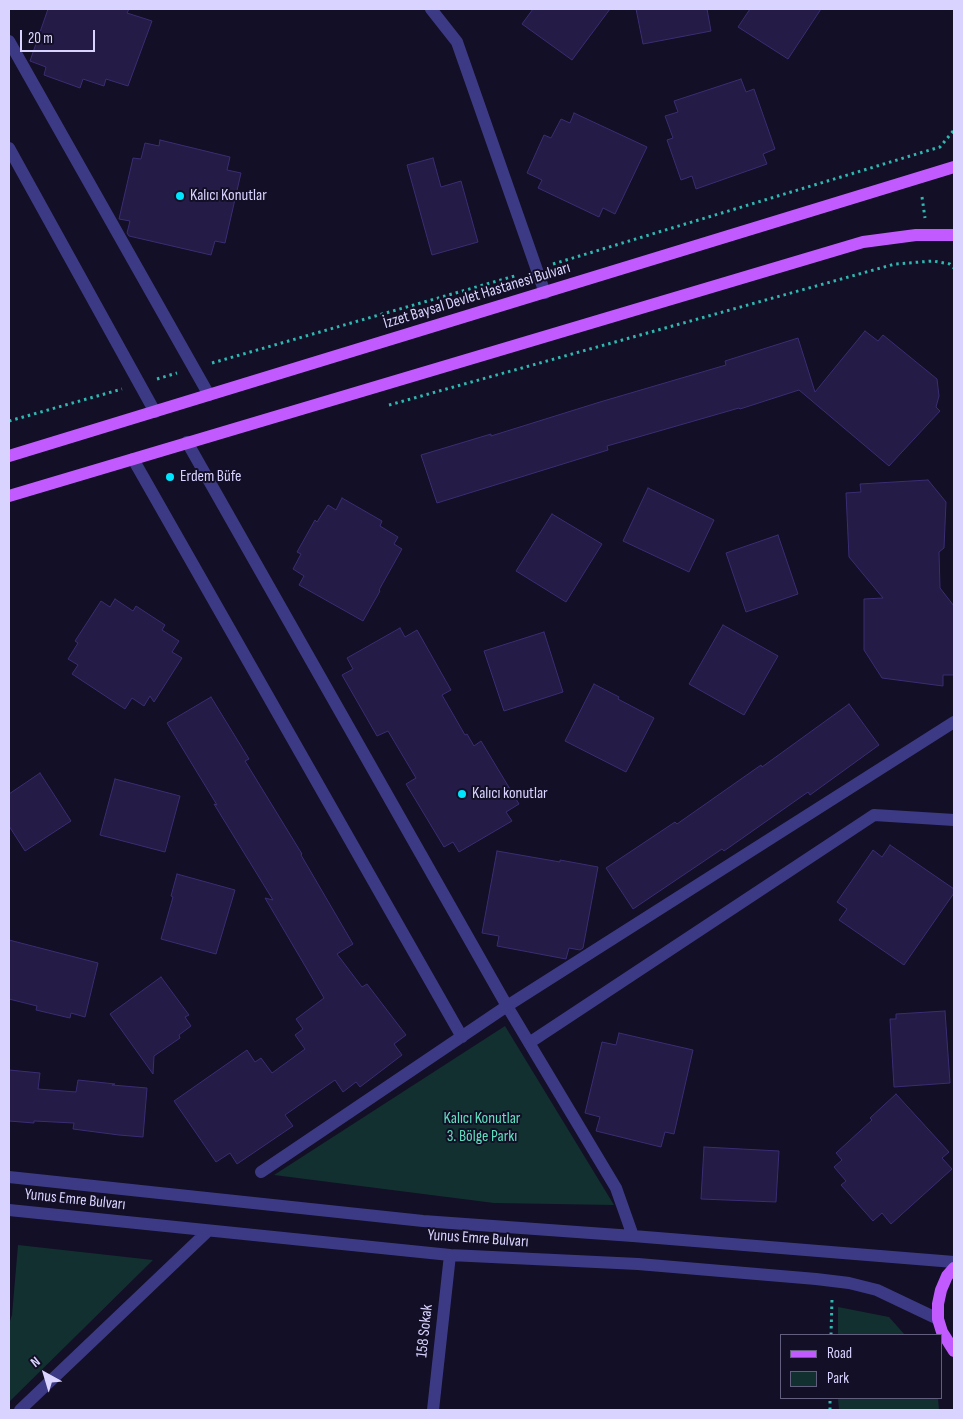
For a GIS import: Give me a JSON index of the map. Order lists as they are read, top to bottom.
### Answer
{
  "streets": {
    "main road": ["İzzet Baysal Devlet Hastanesi Bulvarı"],
    "street": ["Yunus Emre Bulvarı", "158 Sokak"]
  },
  "crossings": [
    ["Yunus Emre Bulvarı", "158 Sokak"]
  ],
  "parks": ["Kalıcı Konutlar 3. Bölge Parkı"],
  "places": ["Kalıcı Konutlar", "Erdem Büfe", "Kalıcı konutlar"],
  "legend": ["Road", "Park"],
  "scale_bar": "20 m",
  "north": "top left"
}
